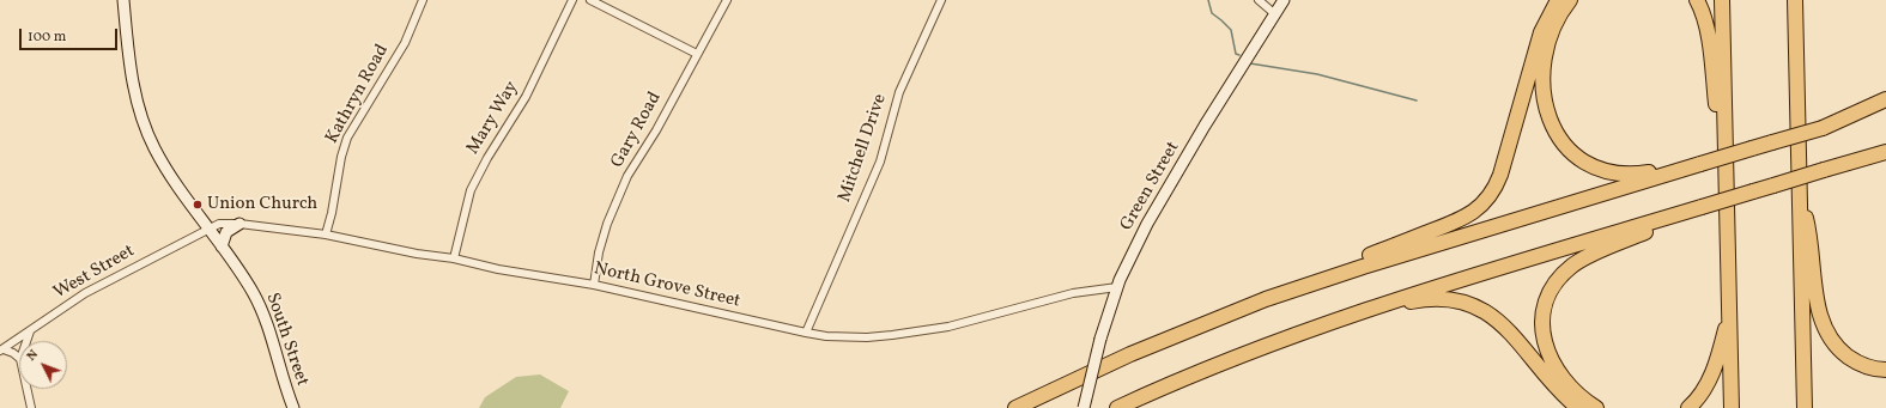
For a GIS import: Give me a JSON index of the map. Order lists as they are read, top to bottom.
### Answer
{
  "streets": {
    "main road": ["Green Street", "South Street"],
    "street": [
      "Kathryn Road",
      "Mary Way",
      "Gary Road",
      "Mitchell Drive",
      "West Street",
      "North Grove Street"
    ]
  },
  "crossings": [
    ["Kathryn Road", "North Grove Street"],
    ["Mary Way", "North Grove Street"],
    ["Gary Road", "North Grove Street"],
    ["Mitchell Drive", "North Grove Street"],
    ["Green Street", "North Grove Street"],
    ["West Street", "North Grove Street"],
    ["West Street", "South Street"],
    ["North Grove Street", "South Street"]
  ],
  "places": ["Union Church"],
  "scale_bar": "100 m",
  "north": "top left"
}
